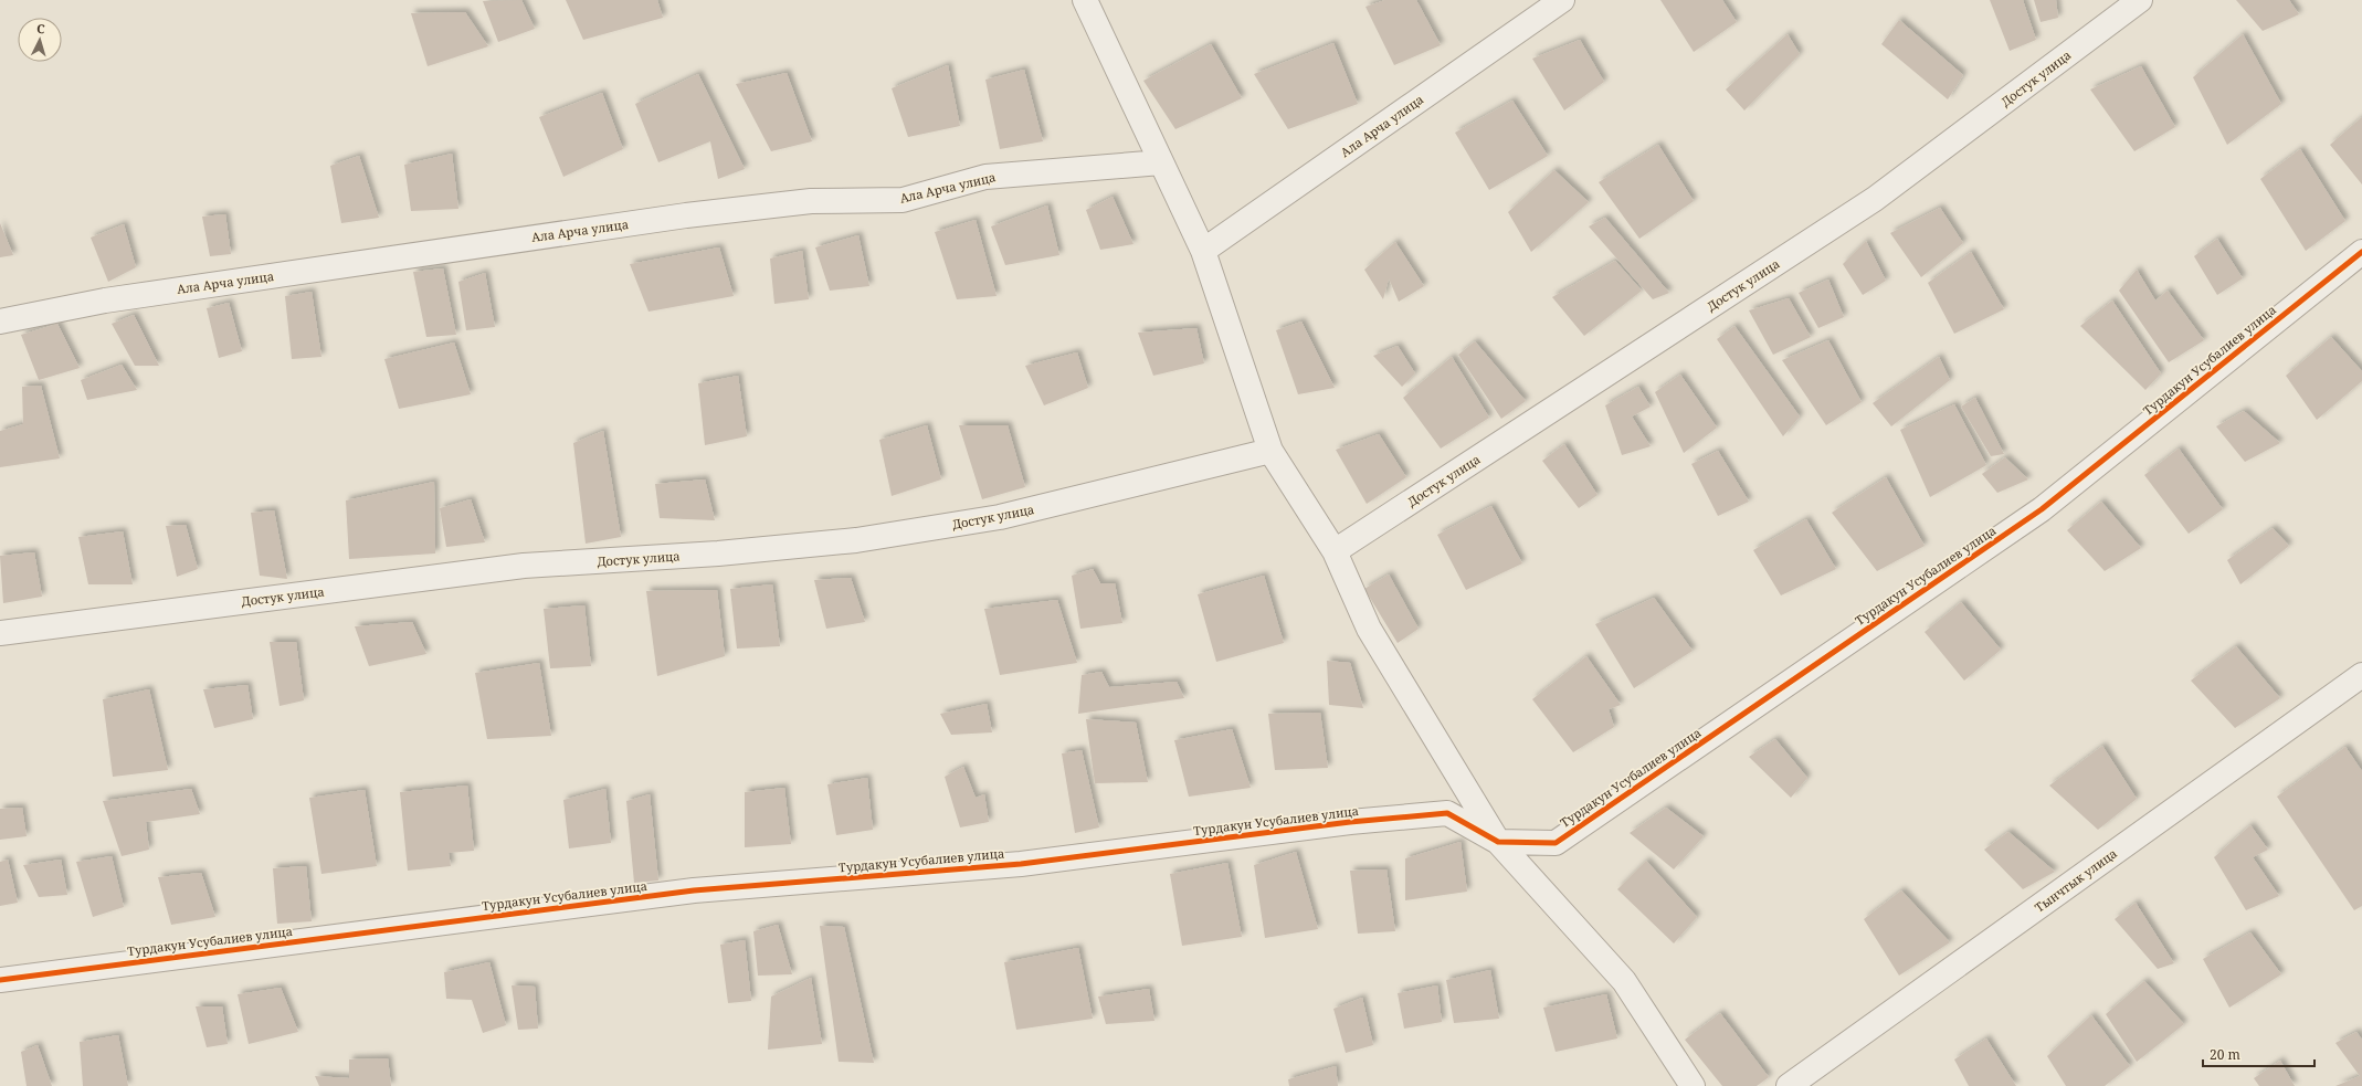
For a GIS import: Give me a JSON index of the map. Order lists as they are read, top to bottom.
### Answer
{
  "streets": {
    "street": [
      "Достук улица",
      "Ала Арча улица",
      "Турдакун Усубалиев улица",
      "Тынчтык улица"
    ]
  },
  "scale_bar": "20 m",
  "north": "top"
}
